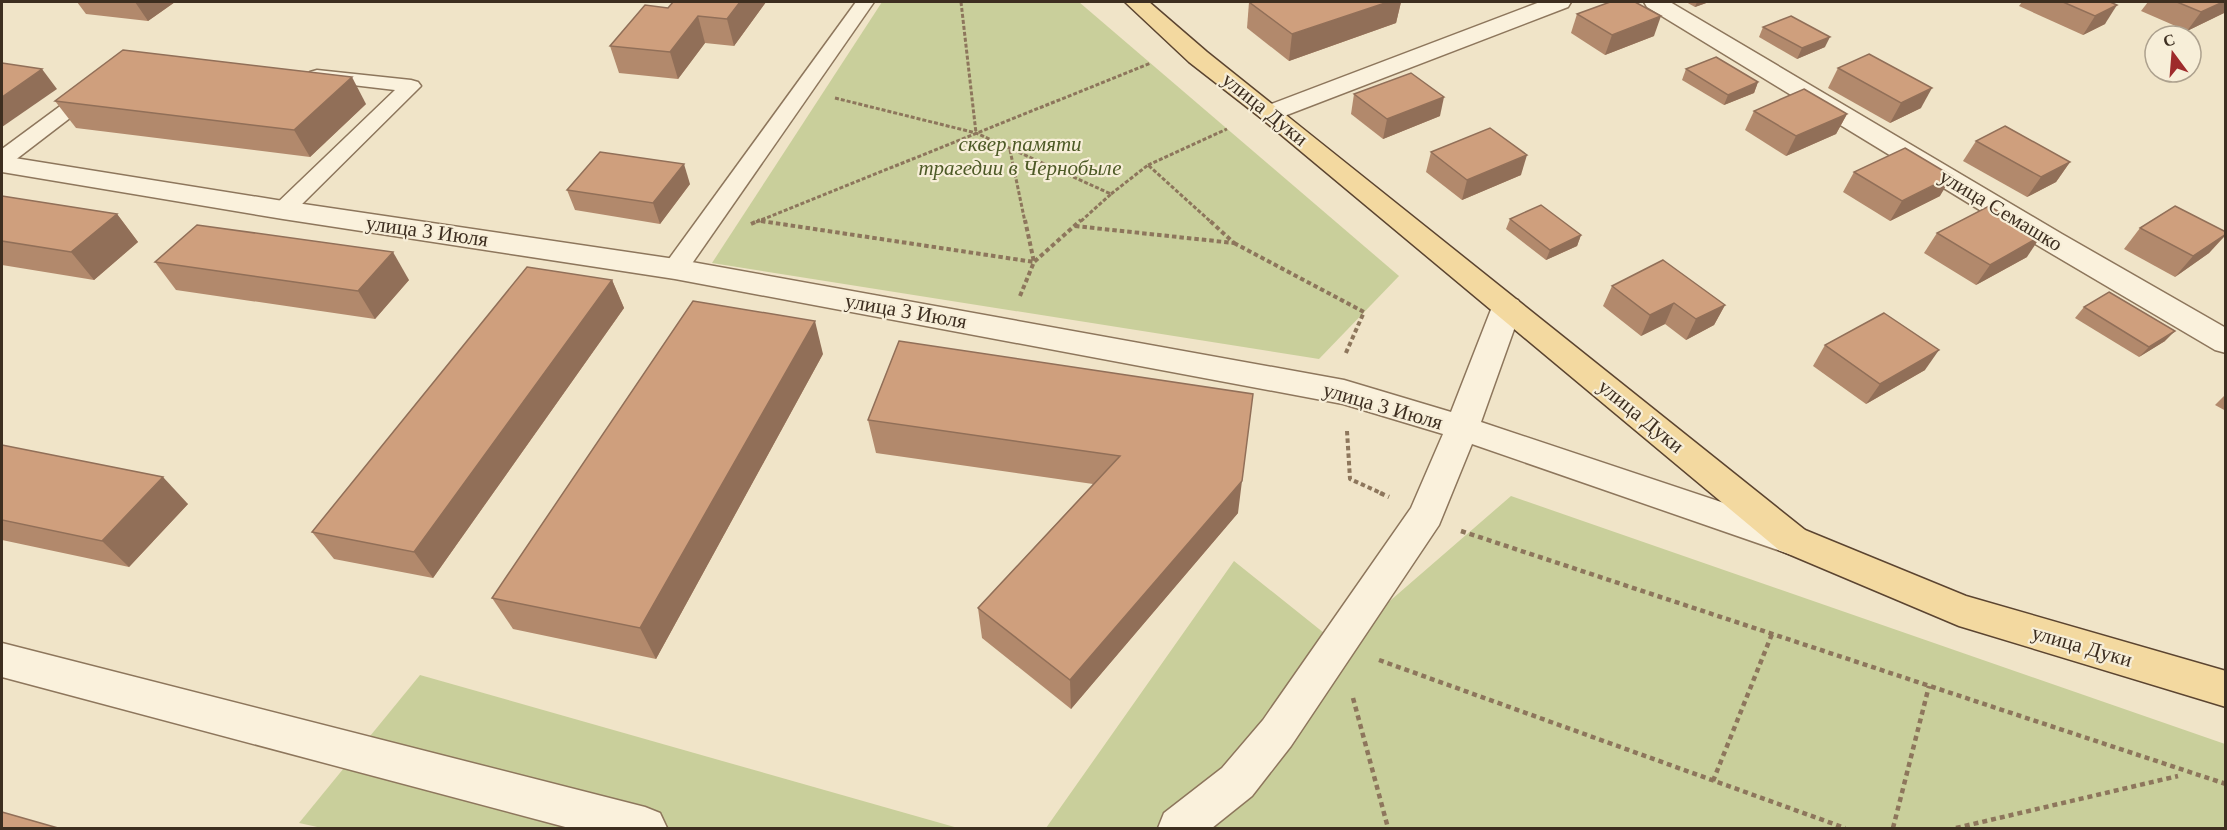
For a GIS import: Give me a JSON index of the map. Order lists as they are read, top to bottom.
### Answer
{
  "streets": {
    "main road": ["улица Дуки"],
    "street": ["улица Семашко", "улица 3 Июля"]
  },
  "crossings": [
    ["улица Дуки", "улица 3 Июля"]
  ],
  "parks": ["сквер памяти трагедии в Чернобыле"],
  "north": "top"
}
